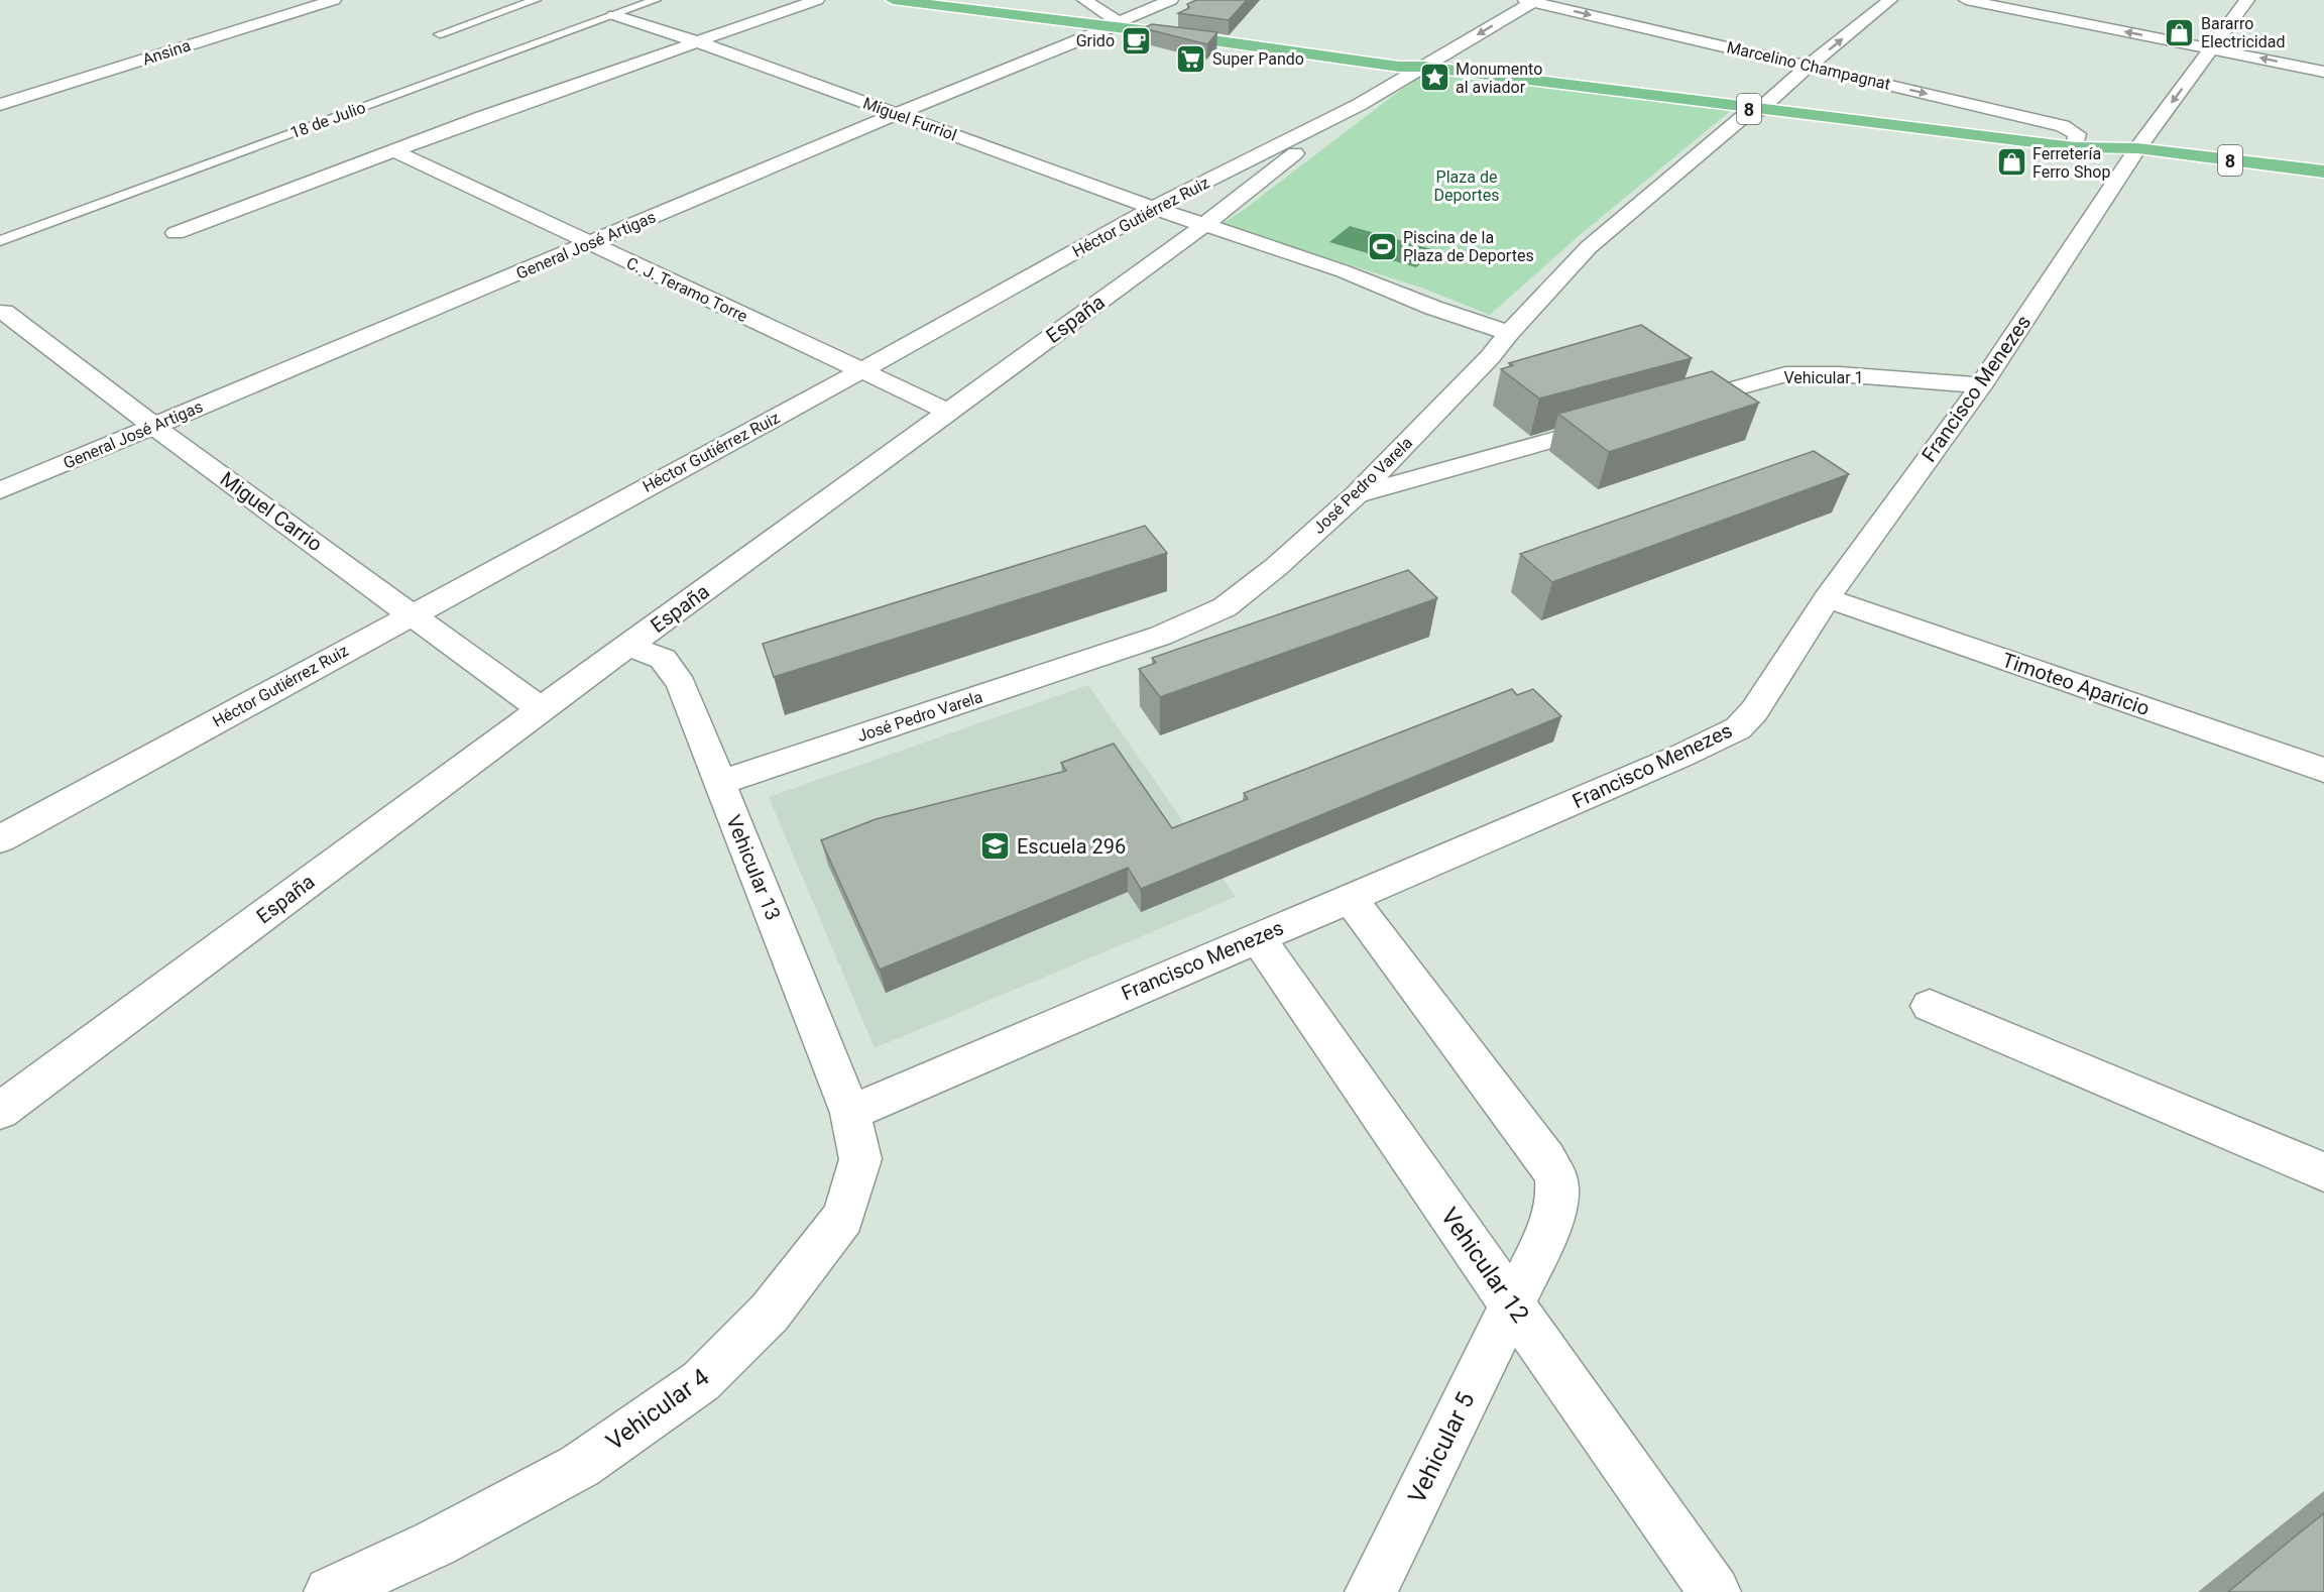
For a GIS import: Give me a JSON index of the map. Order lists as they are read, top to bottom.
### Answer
{
  "streets": {
    "highway": ["8"],
    "street": [
      "Ansina",
      "Marcelino Champagnat",
      "Miguel Furriol",
      "Héctor Gutiérrez Ruiz",
      "General José Artigas",
      "C. J. Teramo Torre",
      "España",
      "Vehicular 1",
      "Francisco Menezes",
      "José Pedro Varela",
      "Miguel Carrio",
      "Timoteo Aparicio",
      "Vehicular 13",
      "Vehicular 12",
      "Vehicular 4",
      "Vehicular 5"
    ],
    "lane": ["18 de Julio"]
  },
  "crossings": [
    ["Marcelino Champagnat", "8"],
    ["Marcelino Champagnat", "Héctor Gutiérrez Ruiz"],
    ["Marcelino Champagnat", "José Pedro Varela"],
    ["8", "Héctor Gutiérrez Ruiz"],
    ["8", "General José Artigas"],
    ["8", "Francisco Menezes"],
    ["8", "José Pedro Varela"],
    ["Miguel Furriol", "18 de Julio"],
    ["Miguel Furriol", "Héctor Gutiérrez Ruiz"],
    ["Miguel Furriol", "General José Artigas"],
    ["Miguel Furriol", "España"],
    ["Miguel Furriol", "José Pedro Varela"],
    ["Héctor Gutiérrez Ruiz", "C. J. Teramo Torre"],
    ["Héctor Gutiérrez Ruiz", "España"],
    ["Héctor Gutiérrez Ruiz", "Miguel Carrio"],
    ["General José Artigas", "C. J. Teramo Torre"],
    ["General José Artigas", "Miguel Carrio"],
    ["C. J. Teramo Torre", "España"],
    ["España", "Miguel Carrio"],
    ["España", "Vehicular 13"],
    ["Vehicular 1", "Francisco Menezes"],
    ["Francisco Menezes", "Timoteo Aparicio"],
    ["Francisco Menezes", "Vehicular 13"],
    ["Francisco Menezes", "Vehicular 12"],
    ["Francisco Menezes", "Vehicular 4"],
    ["Francisco Menezes", "Vehicular 5"],
    ["José Pedro Varela", "Vehicular 13"],
    ["Vehicular 13", "Vehicular 4"],
    ["Vehicular 12", "Vehicular 5"]
  ],
  "parks": ["Plaza de Deportes"],
  "places": {
    "shop": ["Bararro Electricidad", "Ferretería Ferro Shop"],
    "cafe": ["Grido"],
    "supermarket": ["Super Pando"],
    "place": ["Monumento al aviador"],
    "sports": ["Piscina de la Plaza de Deportes"],
    "school or university": ["Escuela 296"]
  }
}
